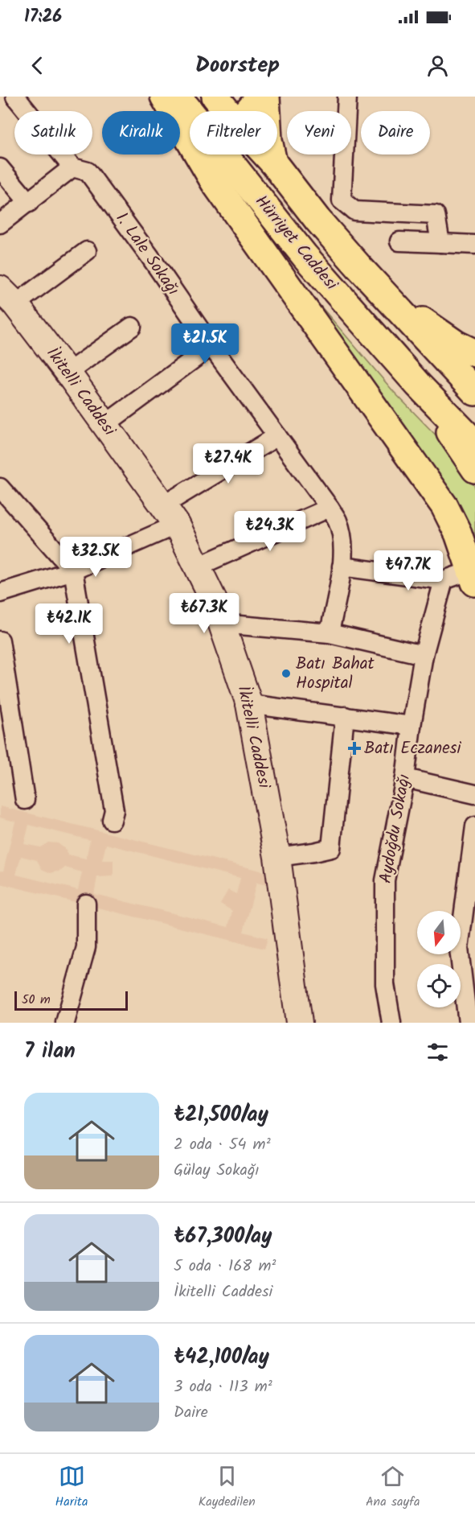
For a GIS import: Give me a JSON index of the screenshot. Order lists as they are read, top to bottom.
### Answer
{
  "streets": {
    "main road": ["Hürriyet Caddesi", "İkitelli Caddesi"],
    "street": ["1. Lale Sokağı", "Aydoğdu Sokağı"]
  },
  "places": {
    "other": ["Batı Bahat Hospital"],
    "health": ["Batı Eczanesi"]
  },
  "scale_bar": "50 m",
  "north": "bottom",
  "page": {
    "status": "17:26",
    "header": "Doorstep",
    "chip": [
      "Satılık",
      "Kiralık",
      "Filtreler",
      "Yeni",
      "Daire"
    ],
    "price": [
      "₺21.5K",
      "₺27.4K",
      "₺24.3K",
      "₺32.5K",
      "₺47.7K",
      "₺67.3K",
      "₺42.1K"
    ],
    "scale": "50 m",
    "heading": "7 ilan",
    "list": [
      {
        "name": "₺21,500/ay",
        "note": "2 oda · 54 m² · Gülay Sokağı"
      },
      {
        "name": "₺67,300/ay",
        "note": "5 oda · 168 m² · İkitelli Caddesi"
      },
      {
        "name": "₺42,100/ay",
        "note": "3 oda · 113 m² · Daire"
      }
    ],
    "tabs": ["Harita", "Kaydedilen", "Ana sayfa"]
  }
}
